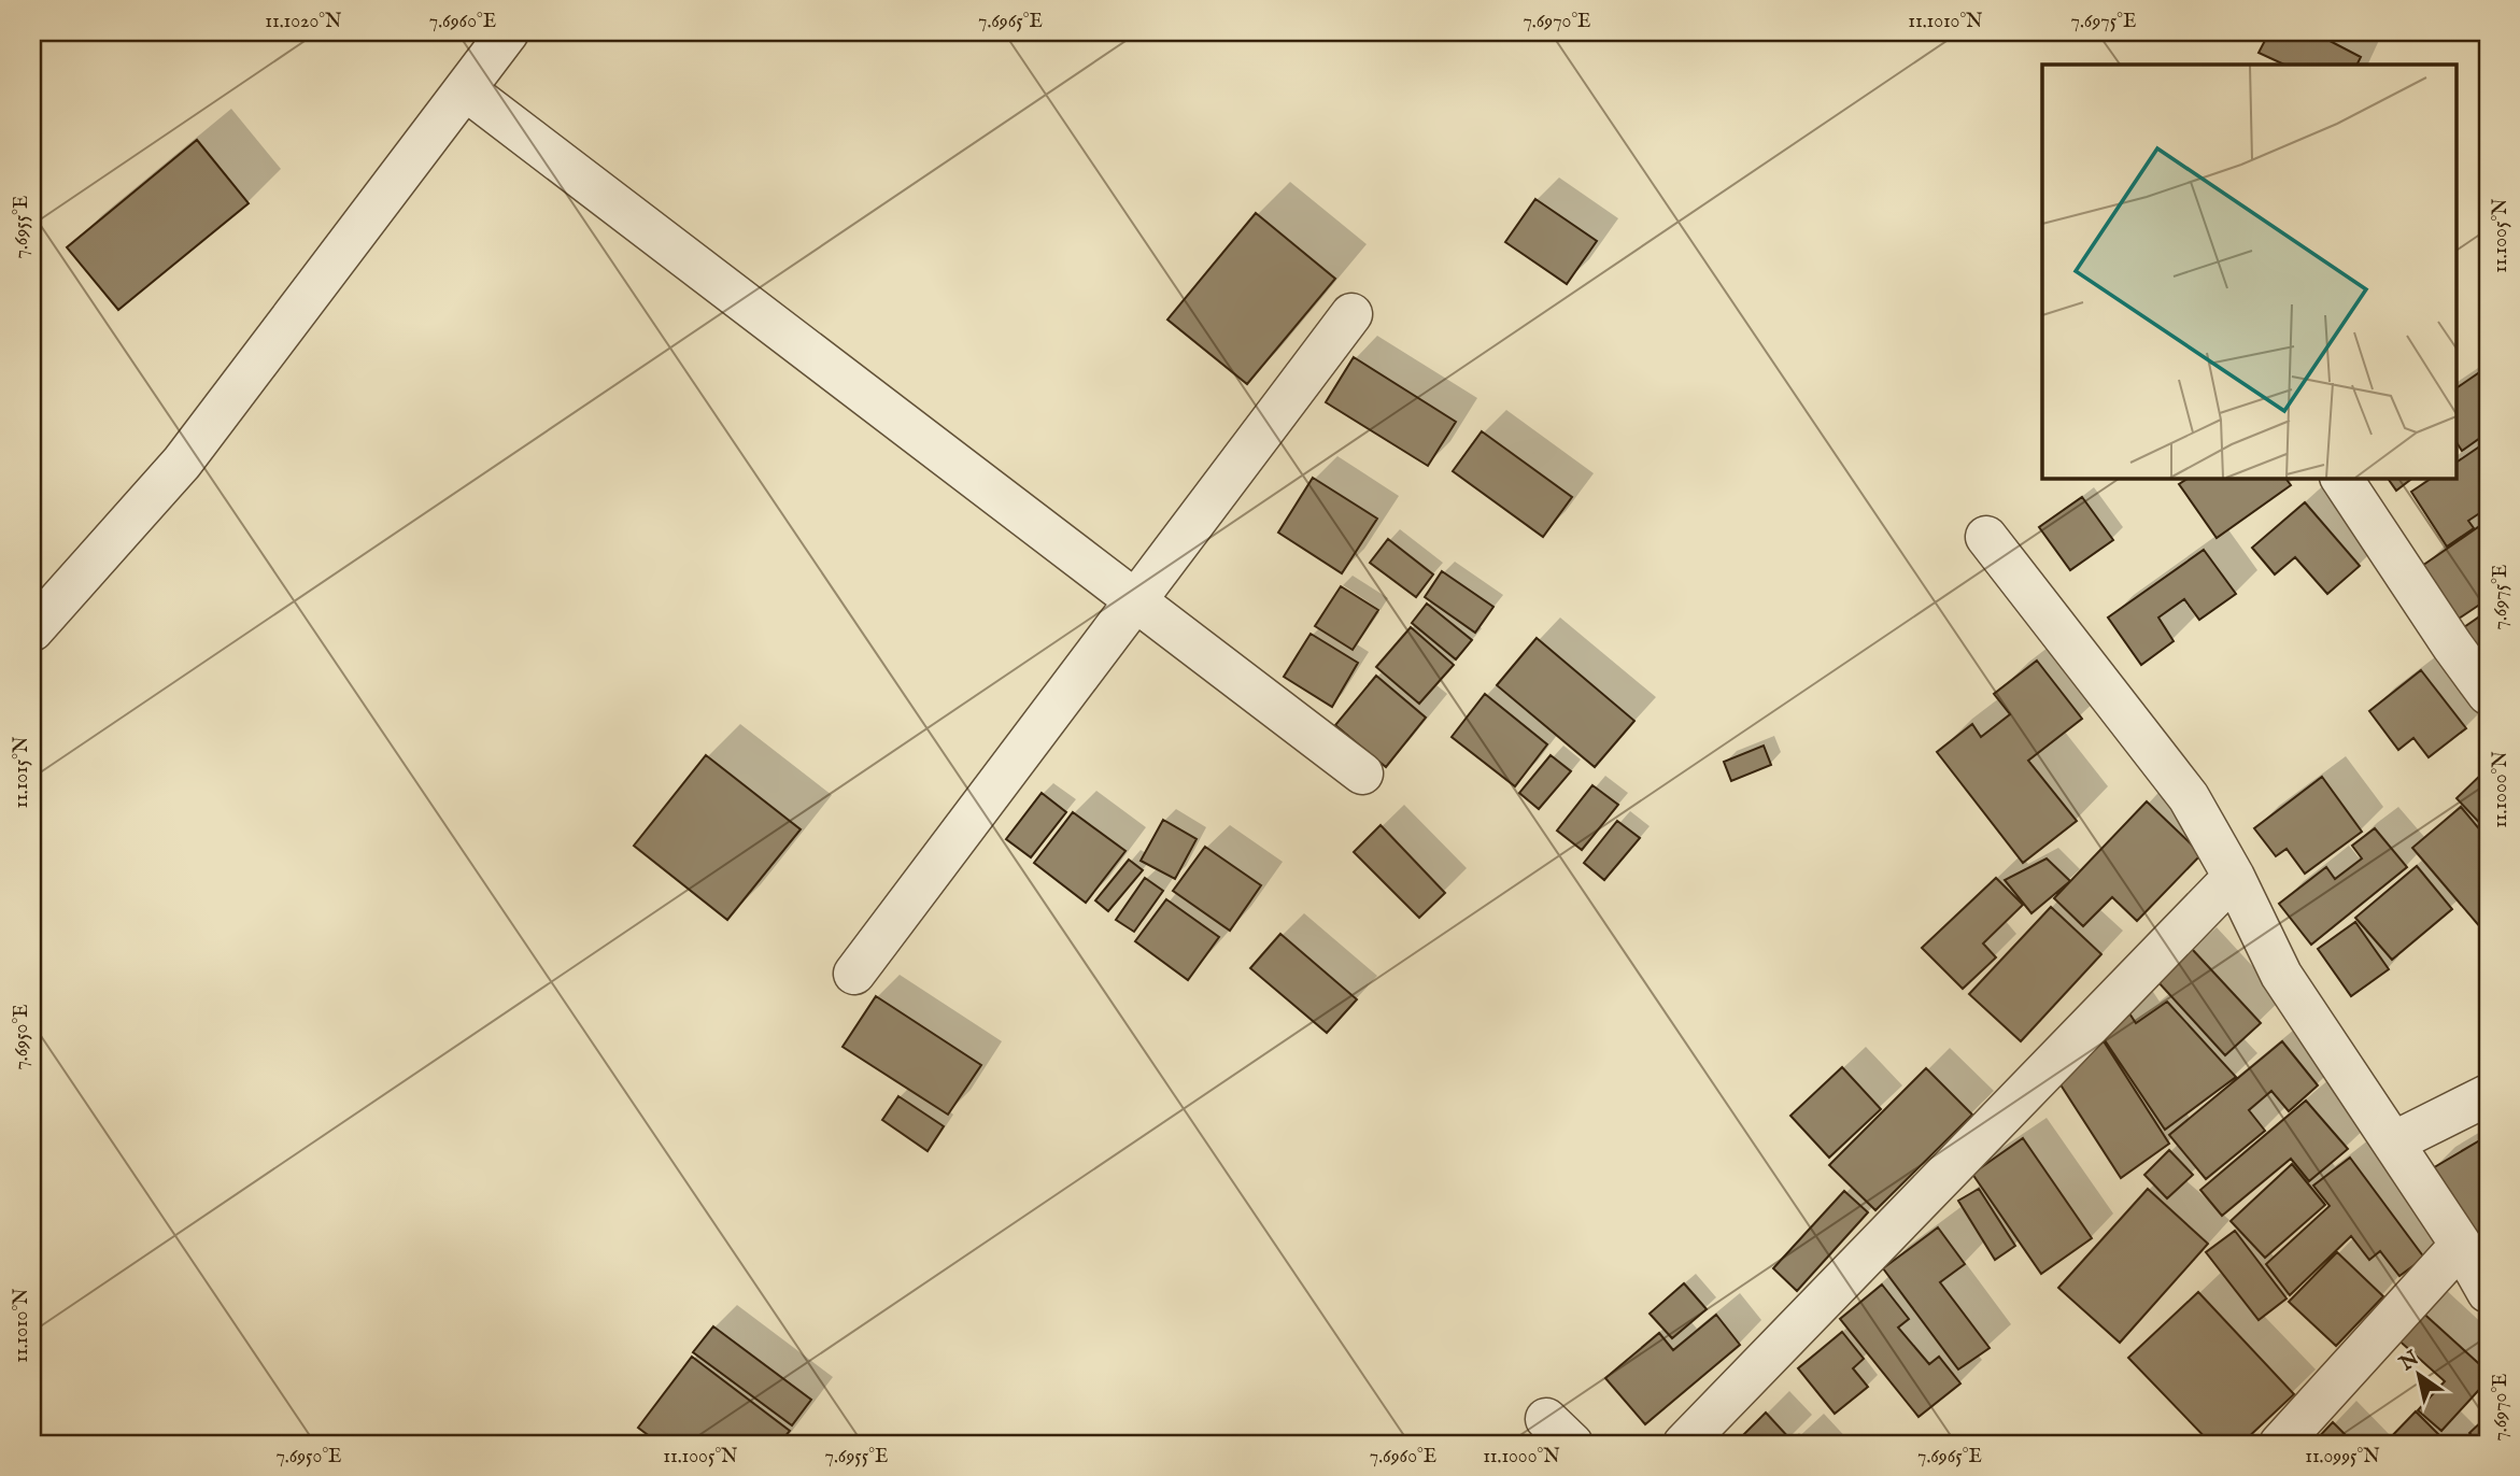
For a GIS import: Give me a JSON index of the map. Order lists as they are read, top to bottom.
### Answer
{
  "north": "top left",
  "coordinates": [
    "11.1020°N",
    "7.6960°E",
    "7.6965°E",
    "7.6970°E",
    "11.1010°N",
    "7.6975°E",
    "7.6955°E",
    "11.1005°N",
    "11.1015°N",
    "11.1000°N",
    "7.6950°E",
    "11.0995°N"
  ]
}
